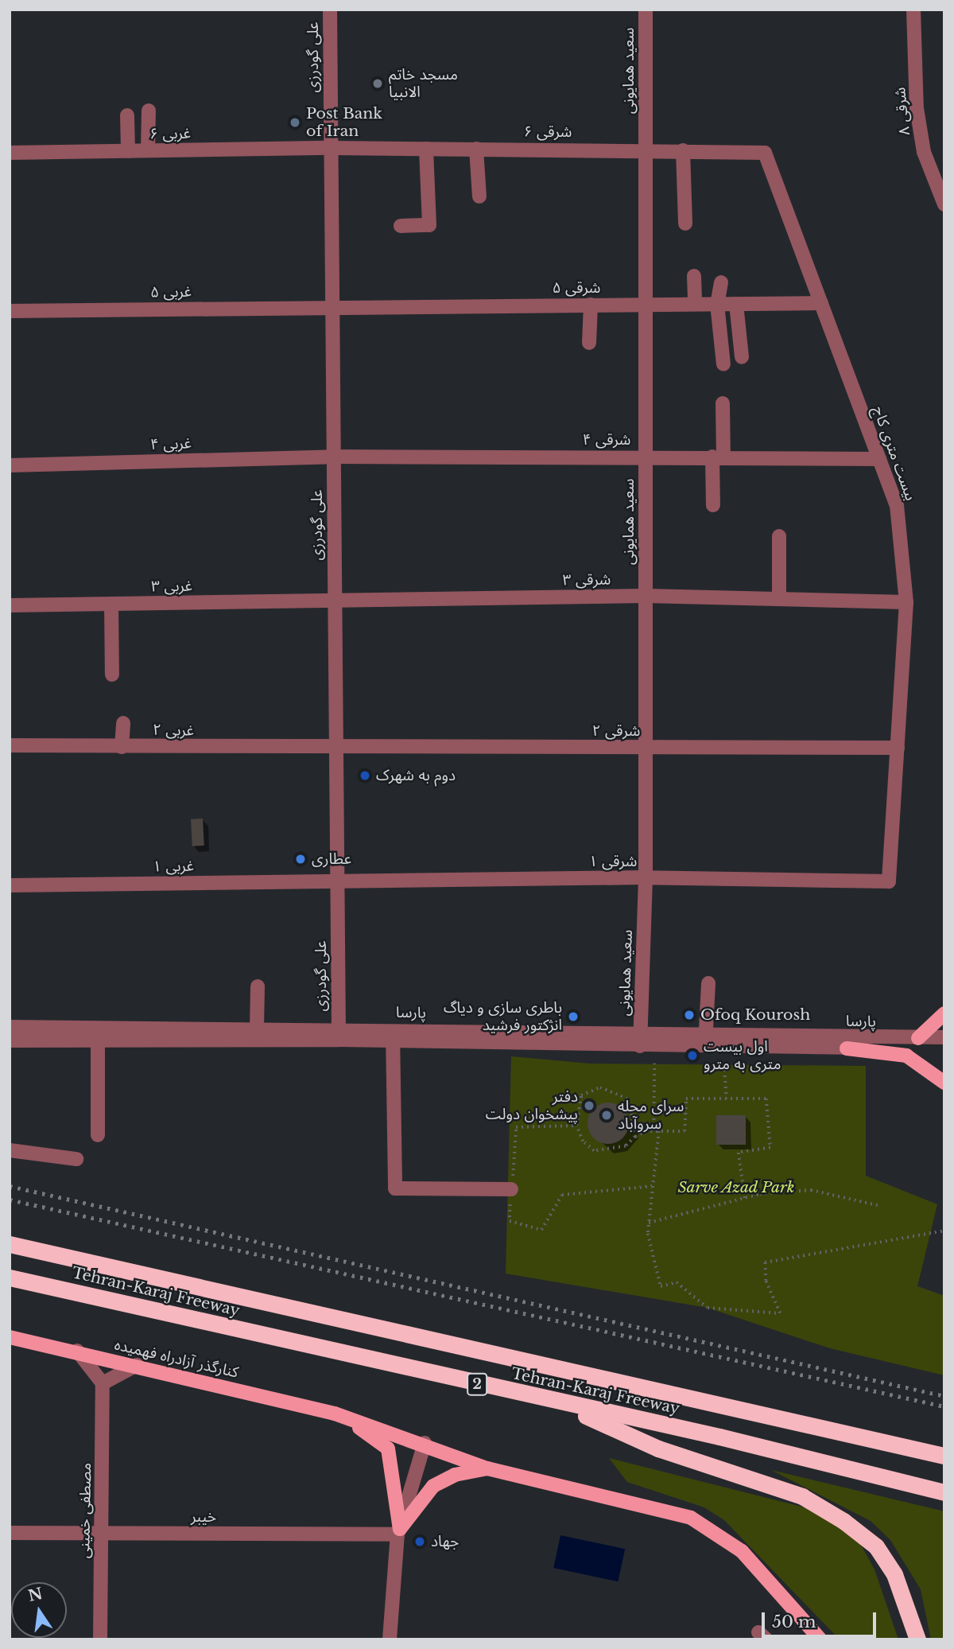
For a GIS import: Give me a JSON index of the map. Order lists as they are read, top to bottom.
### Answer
{
  "streets": {
    "highway": ["Tehran-Karaj Freeway", "2"],
    "main road": ["کنارگذر آزادراه فهمیده"],
    "street": [
      "علی گودرزی",
      "سعید همایونی",
      "۸ شرقی",
      "۶ شرقی",
      "۶ غربی",
      "۵ شرقی",
      "۵ غربی",
      "۴ شرقی",
      "۴ غربی",
      "بیست متری کاج",
      "۳ شرقی",
      "۳ غربی",
      "۲ غربی",
      "۲ شرقی",
      "۱ شرقی",
      "۱ غربی",
      "پارسا",
      "مصطفی خمینی",
      "خیبر"
    ]
  },
  "crossings": [
    ["علی گودرزی", "۶ شرقی"],
    ["علی گودرزی", "۶ غربی"],
    ["علی گودرزی", "۵ شرقی"],
    ["علی گودرزی", "۵ غربی"],
    ["علی گودرزی", "۴ شرقی"],
    ["علی گودرزی", "۴ غربی"],
    ["علی گودرزی", "۳ شرقی"],
    ["علی گودرزی", "۳ غربی"],
    ["علی گودرزی", "۲ غربی"],
    ["علی گودرزی", "۲ شرقی"],
    ["علی گودرزی", "۱ شرقی"],
    ["علی گودرزی", "۱ غربی"],
    ["علی گودرزی", "پارسا"],
    ["سعید همایونی", "۶ شرقی"],
    ["سعید همایونی", "۵ شرقی"],
    ["سعید همایونی", "۴ شرقی"],
    ["سعید همایونی", "۳ شرقی"],
    ["سعید همایونی", "۲ شرقی"],
    ["سعید همایونی", "۱ شرقی"],
    ["سعید همایونی", "پارسا"],
    ["۶ شرقی", "۶ غربی"],
    ["۶ شرقی", "بیست متری کاج"],
    ["۵ شرقی", "۵ غربی"],
    ["۵ شرقی", "بیست متری کاج"],
    ["۴ شرقی", "۴ غربی"],
    ["۴ شرقی", "بیست متری کاج"],
    ["بیست متری کاج", "۳ شرقی"],
    ["بیست متری کاج", "۲ شرقی"],
    ["بیست متری کاج", "۱ شرقی"],
    ["۳ شرقی", "۳ غربی"],
    ["۲ غربی", "۲ شرقی"],
    ["۱ شرقی", "۱ غربی"],
    ["مصطفی خمینی", "خیبر"]
  ],
  "parks": ["Sarve Azad Park"],
  "places": [
    "مسجد خاتم الانبیا",
    "Post Bank of Iran",
    "دوم به شهرک",
    "عطاری",
    "Ofoq Kourosh",
    "باطری سازی و دیاگ انژکتور فرشید",
    "اول بیست متری به مترو",
    "دفتر پیشخوان دولت",
    "سرای محله سروآباد",
    "جهاد"
  ],
  "scale_bar": "50 m",
  "north": "top"
}
